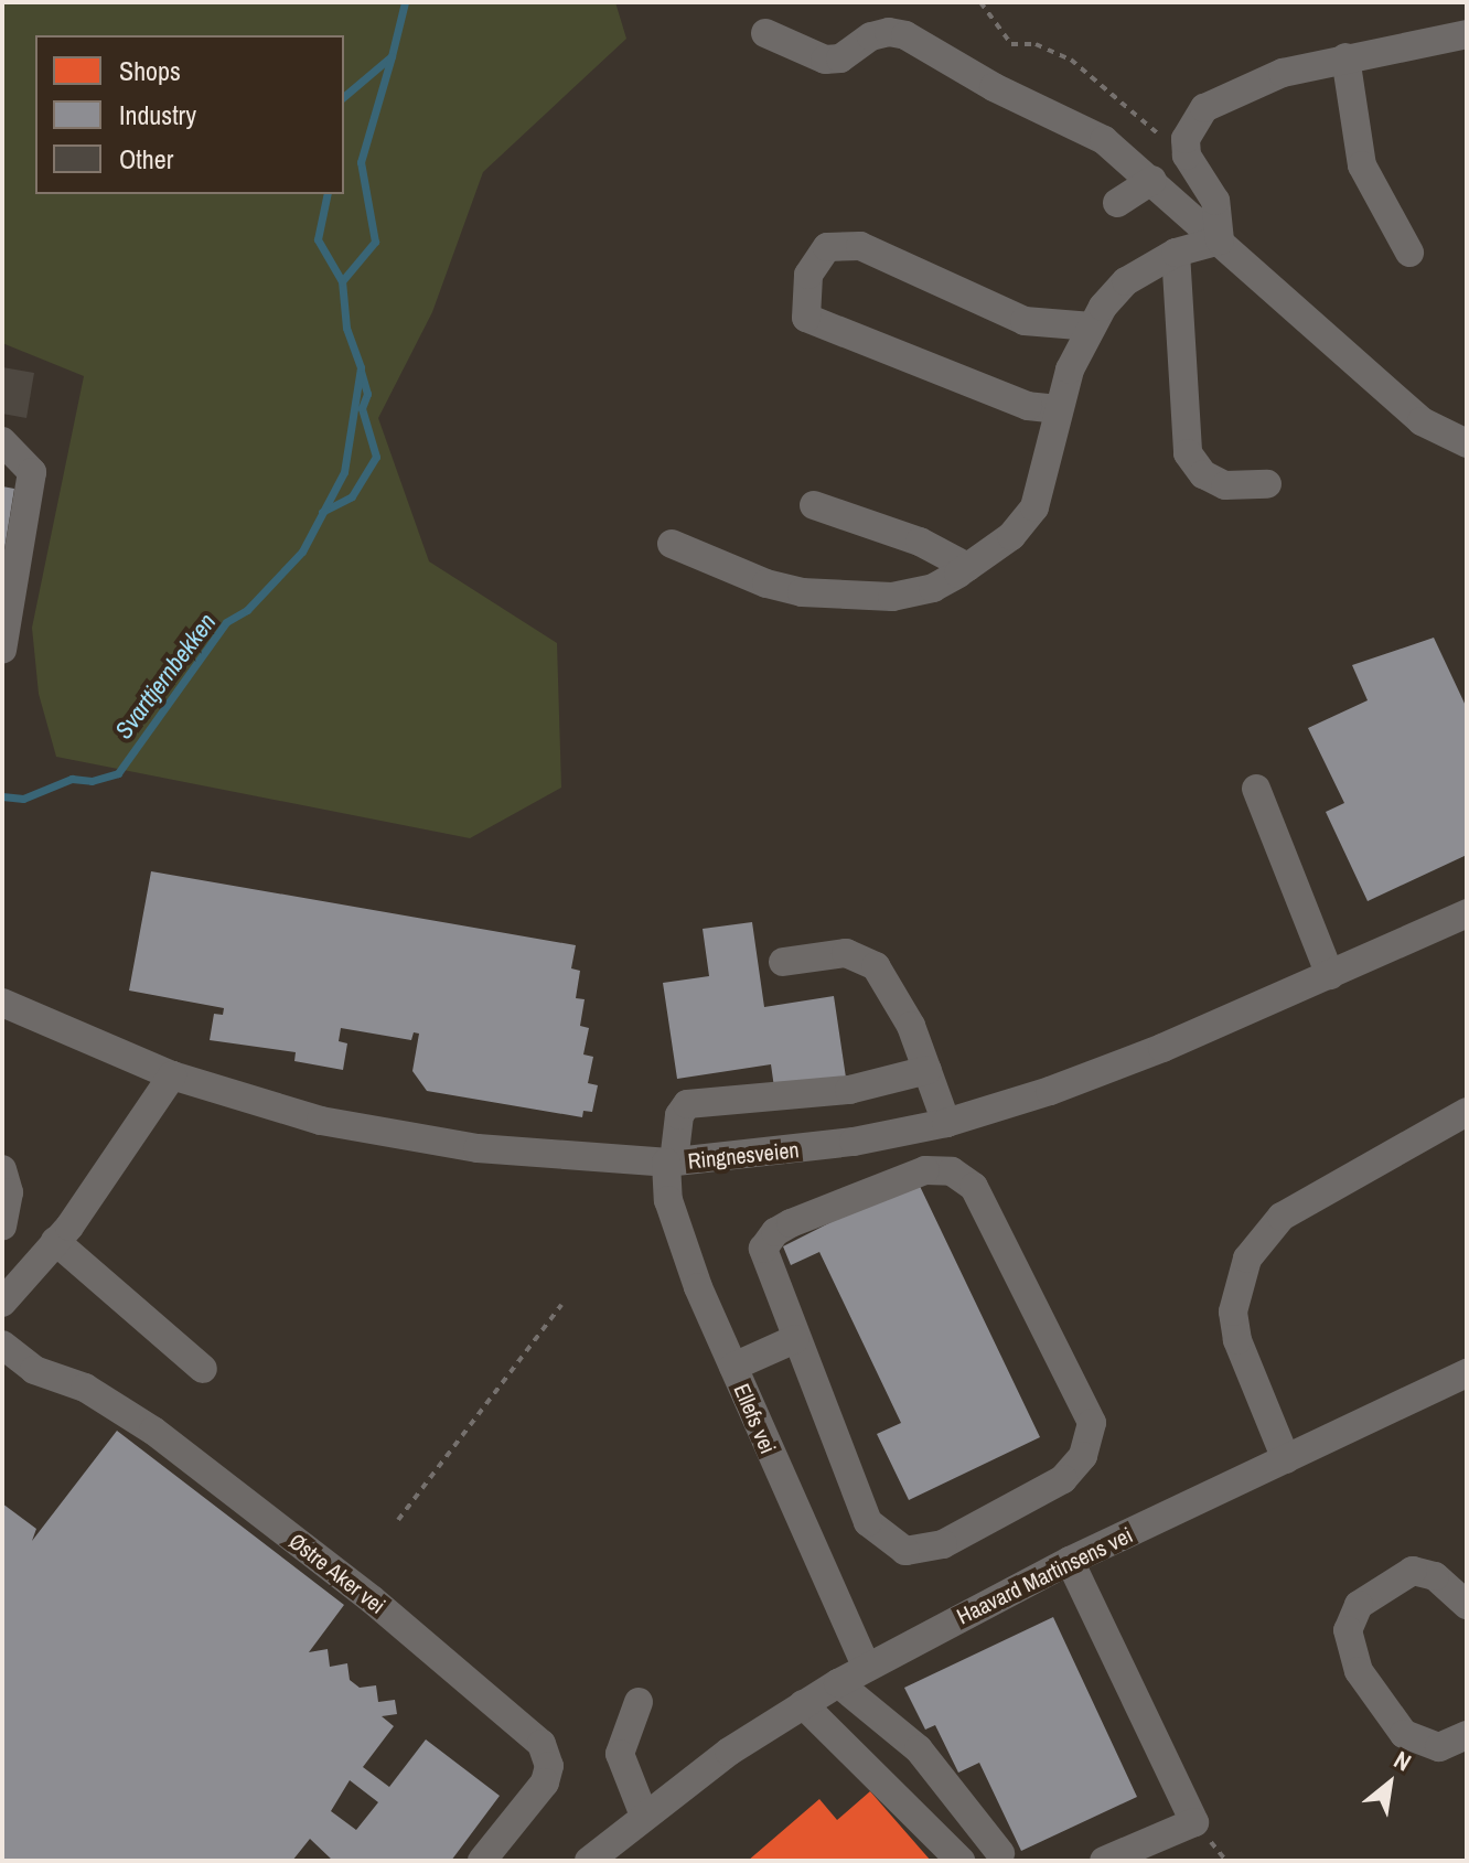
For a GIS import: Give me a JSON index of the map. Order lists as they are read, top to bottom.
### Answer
{
  "streets": {
    "street": [
      "Ringnesveien",
      "Ellefs vei",
      "Østre Aker vei",
      "Haavard Martinsens vei"
    ]
  },
  "crossings": [
    ["Ringnesveien", "Ellefs vei"],
    ["Ellefs vei", "Haavard Martinsens vei"]
  ],
  "water": ["Svarttjernbekken"],
  "legend": ["Shops", "Industry", "Other"],
  "north": "top right"
}
